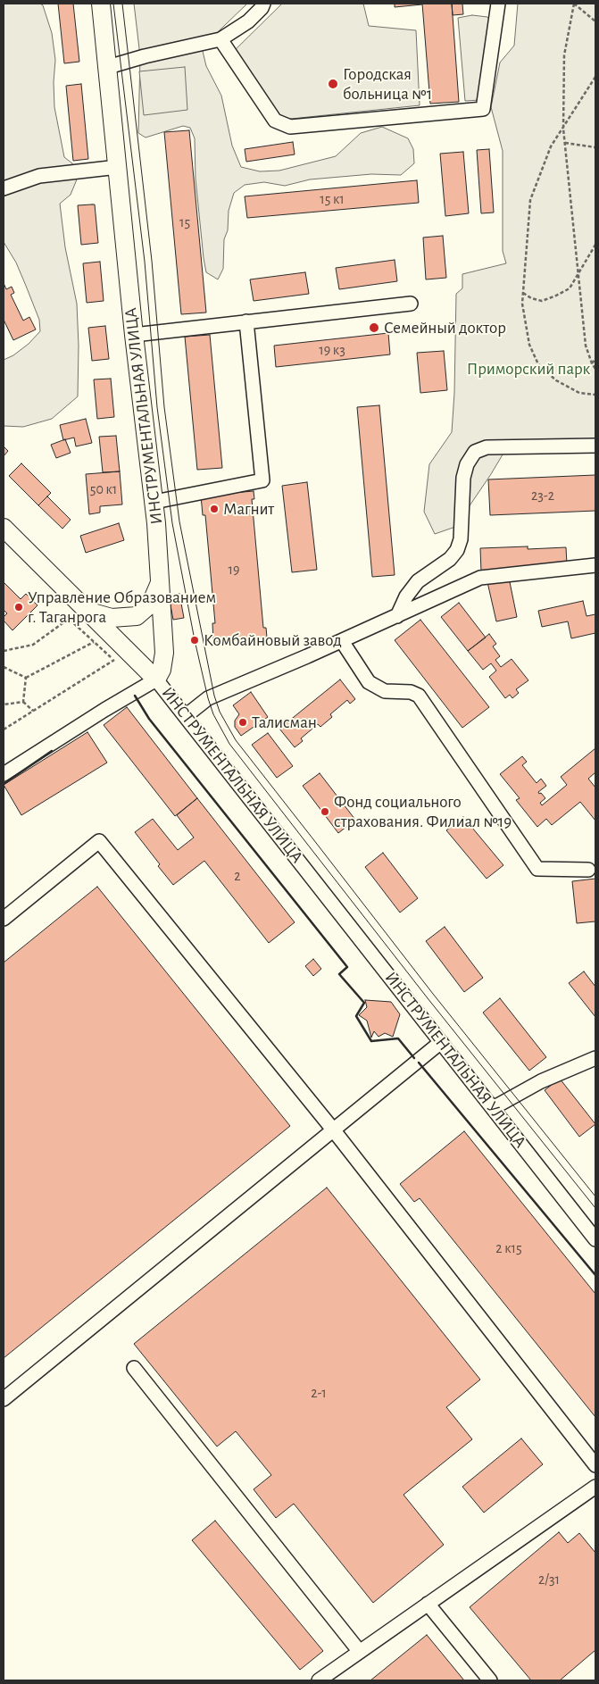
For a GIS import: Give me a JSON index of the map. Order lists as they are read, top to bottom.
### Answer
{
  "streets": {
    "main road": ["ИНСТРУМЕНТАЛЬНАЯ УЛИЦА"]
  },
  "parks": ["Приморский парк"],
  "places": [
    "Городская больница №1",
    "Семейный доктор",
    "Магнит",
    "Управление Образованием г. Таганрога",
    "Комбайновый завод",
    "Талисман",
    "Фонд социального страхования. Филиал №19"
  ],
  "house_numbers": [
    "15 к1",
    "15",
    "19 к3",
    "50 к1",
    "23-2",
    "19",
    "2",
    "2 к15",
    "2-1",
    "2/31"
  ]
}
